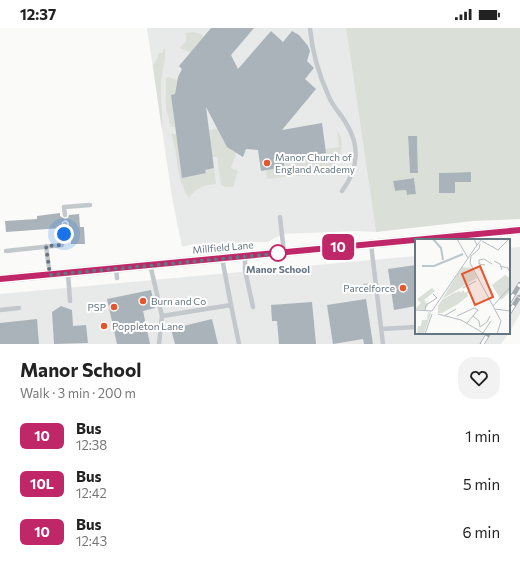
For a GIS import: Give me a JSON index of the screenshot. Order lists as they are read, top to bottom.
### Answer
{
  "streets": {
    "street": ["Millfield Lane"]
  },
  "places": [
    "Manor Church of England Academy",
    "Manor School",
    "Parcelforce",
    "Burn and Co",
    "PSP",
    "Poppleton Lane"
  ],
  "lines": ["bus line 10"],
  "page": {
    "status": "12:37",
    "on_map": "10",
    "heading": ["Manor School", "Walk · 3 min · 200 m"],
    "list": [
      {
        "mark": "10",
        "name": "Bus",
        "note": "12:38",
        "value": "1 min"
      },
      {
        "mark": "10L",
        "name": "Bus",
        "note": "12:42",
        "value": "5 min"
      },
      {
        "mark": "10",
        "name": "Bus",
        "note": "12:43",
        "value": "6 min"
      }
    ]
  }
}
